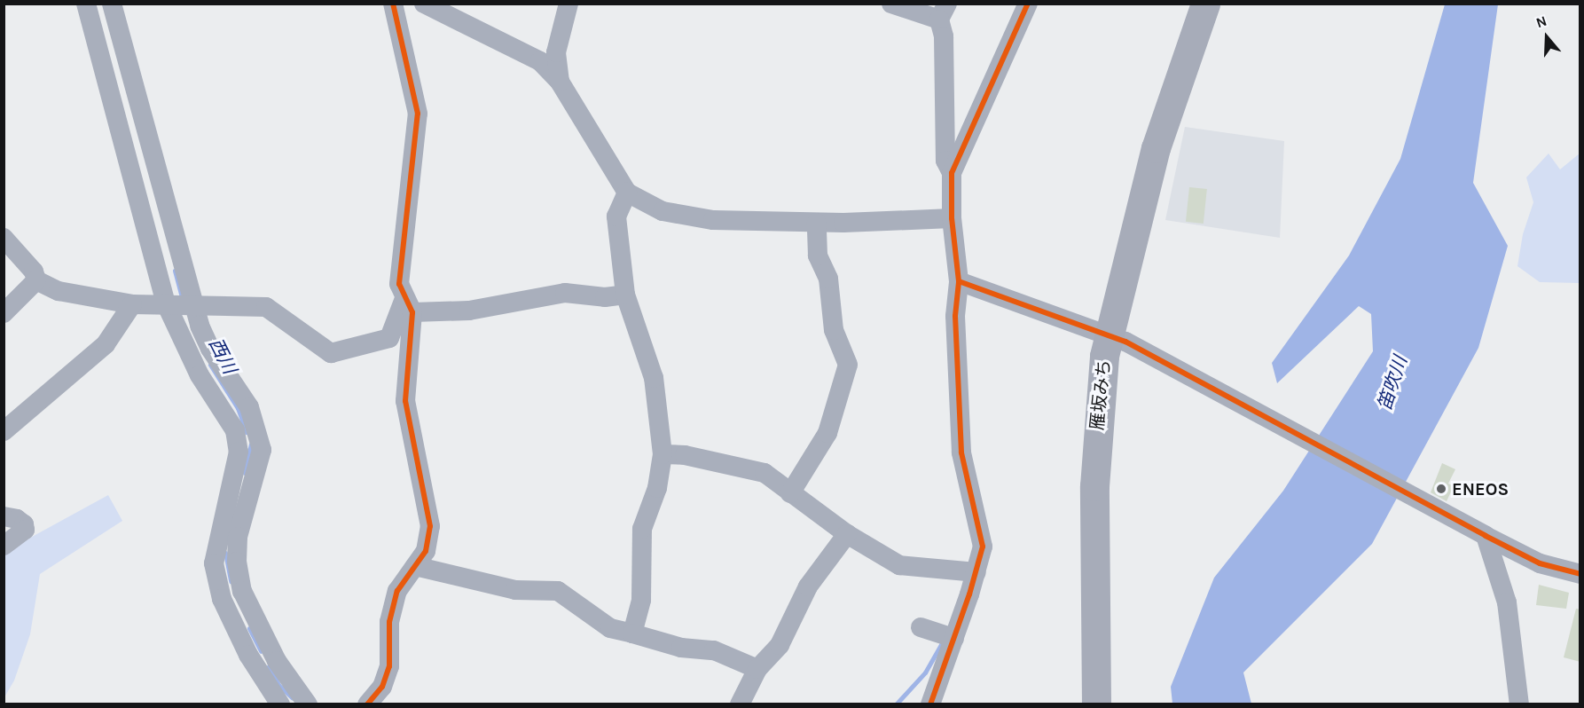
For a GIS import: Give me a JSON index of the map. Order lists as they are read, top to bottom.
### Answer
{
  "streets": {
    "highway": ["雁坂みち"]
  },
  "water": ["西川", "笛吹川"],
  "places": ["ENEOS"],
  "north": "top"
}
